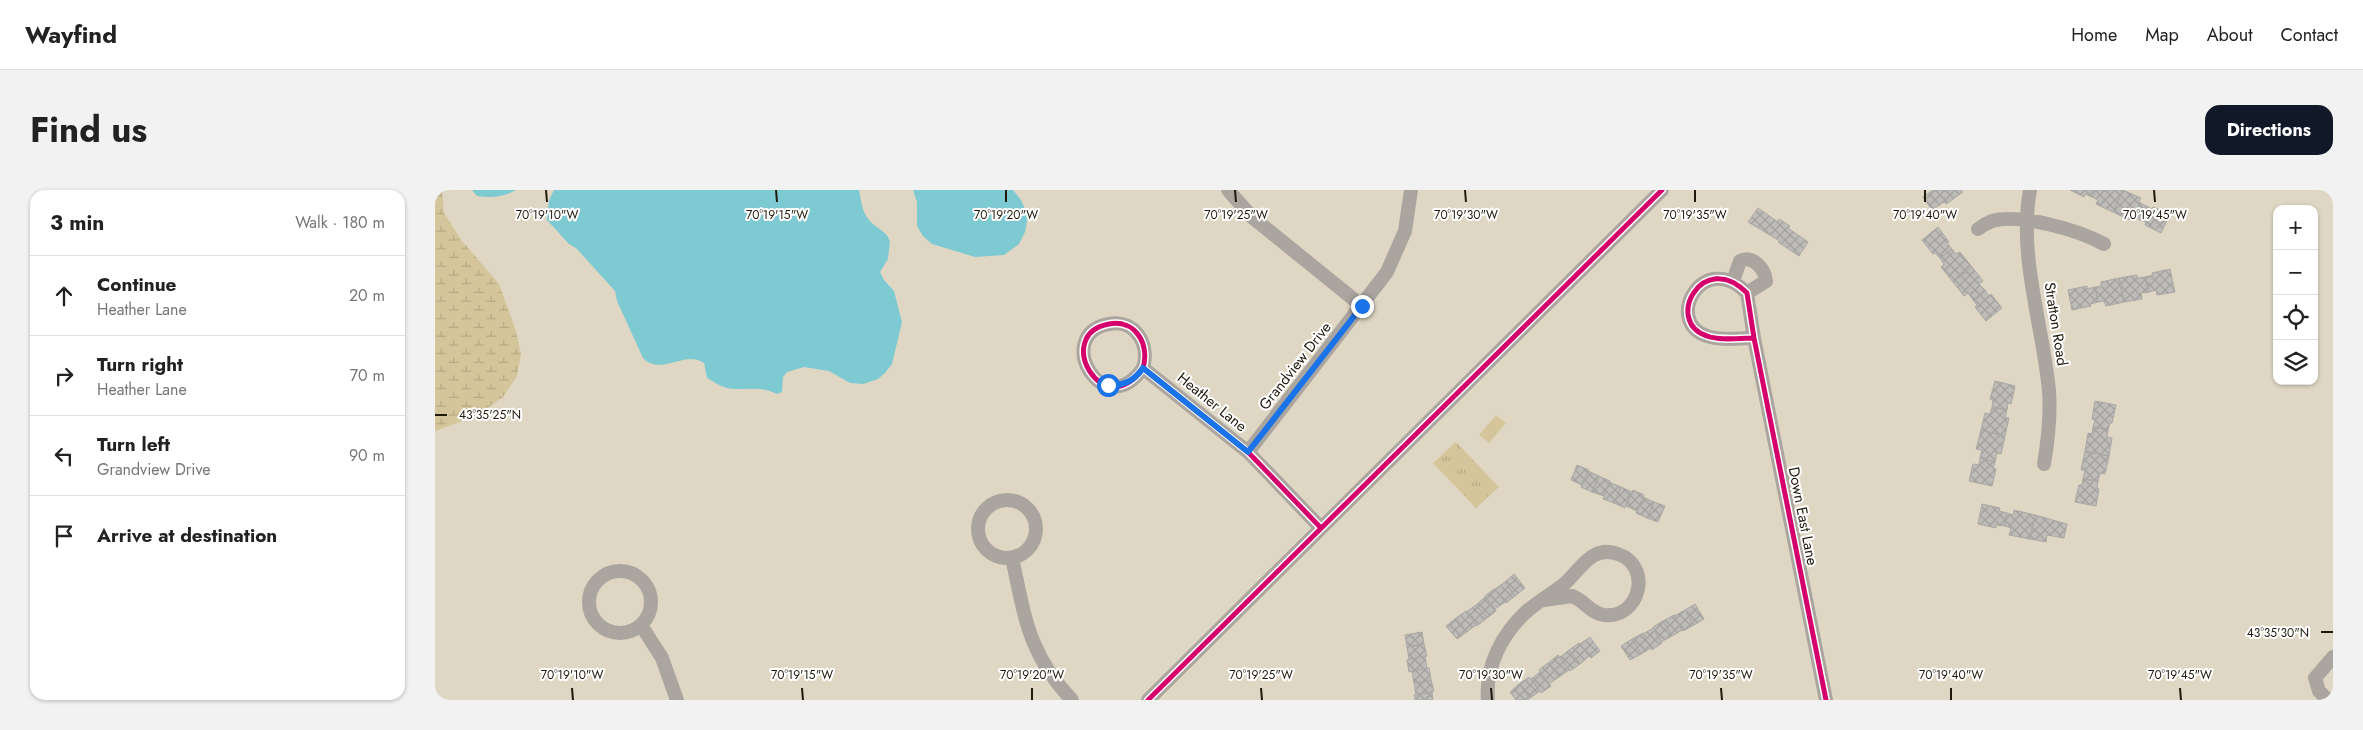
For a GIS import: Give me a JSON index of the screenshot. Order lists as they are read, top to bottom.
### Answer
{
  "streets": {
    "street": [
      "Stratton Road",
      "Grandview Drive",
      "Heather Lane",
      "Down East Lane"
    ]
  },
  "crossings": [
    ["Grandview Drive", "Heather Lane"]
  ],
  "page": {
    "header": "Wayfind",
    "nav": [
      "Home",
      "Map",
      "About",
      "Contact"
    ],
    "title": "Find us",
    "buttons": "Directions",
    "heading": ["3 min", "Walk · 180 m"],
    "map_buttons": ["+", "−"],
    "list": [
      ["Continue", "Heather Lane", "20 m"],
      ["Turn right", "Heather Lane", "70 m"],
      ["Turn left", "Grandview Drive", "90 m"],
      "Arrive at destination"
    ]
  },
  "coordinates": [
    "70°19'10\"W",
    "70°19'15\"W",
    "70°19'20\"W",
    "70°19'25\"W",
    "70°19'30\"W",
    "70°19'35\"W",
    "70°19'40\"W",
    "70°19'45\"W",
    "43°35'25\"N",
    "43°35'30\"N"
  ]
}
